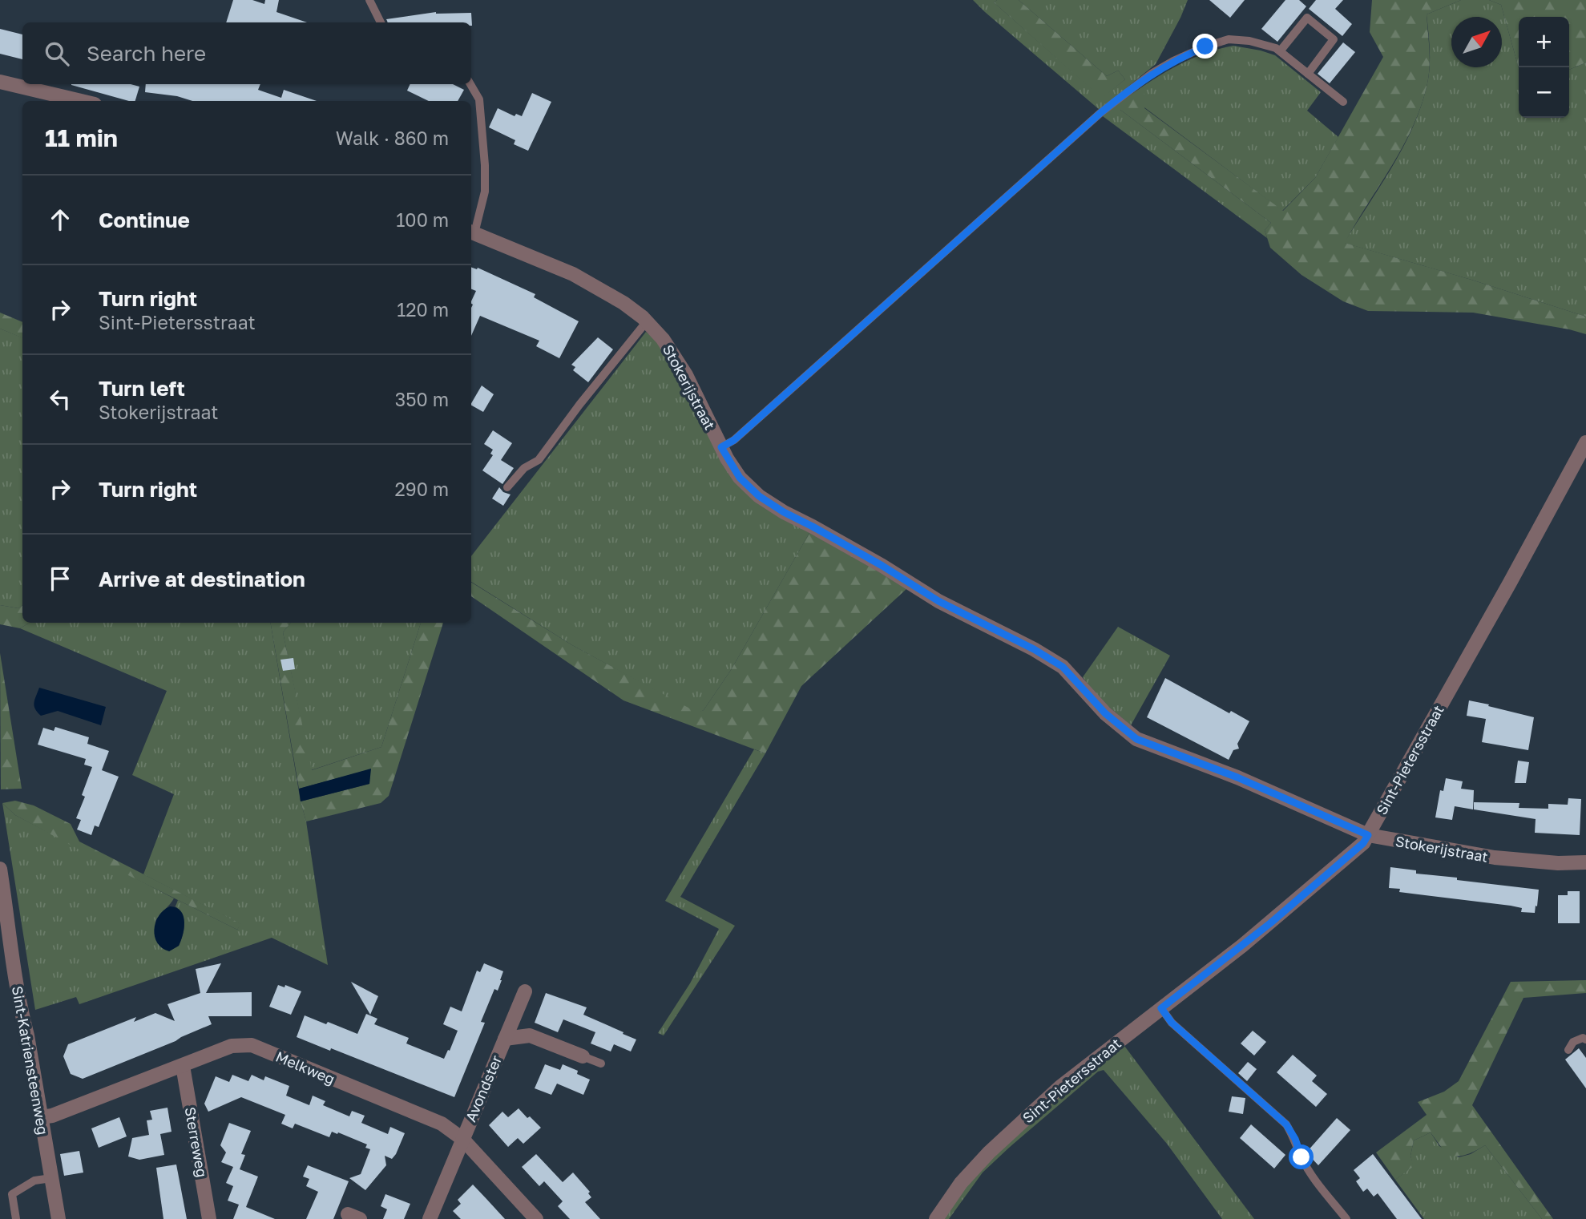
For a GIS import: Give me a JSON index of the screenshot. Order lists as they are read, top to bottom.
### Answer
{
  "streets": {
    "street": [
      "Stokerijstraat",
      "Sint-Pietersstraat",
      "Sint-Katriensteenweg",
      "Melkweg",
      "Avondster",
      "Sterreweg"
    ]
  },
  "crossings": [
    ["Stokerijstraat", "Sint-Pietersstraat"],
    ["Sint-Katriensteenweg", "Melkweg"],
    ["Melkweg", "Avondster"],
    ["Melkweg", "Sterreweg"]
  ],
  "north": "top right",
  "page": {
    "map_buttons": ["+", "−"],
    "search": "Search here",
    "heading": ["11 min", "Walk · 860 m"],
    "list": [
      ["Continue", "100 m"],
      ["Turn right", "Sint-Pietersstraat", "120 m"],
      ["Turn left", "Stokerijstraat", "350 m"],
      ["Turn right", "290 m"],
      "Arrive at destination"
    ]
  }
}
